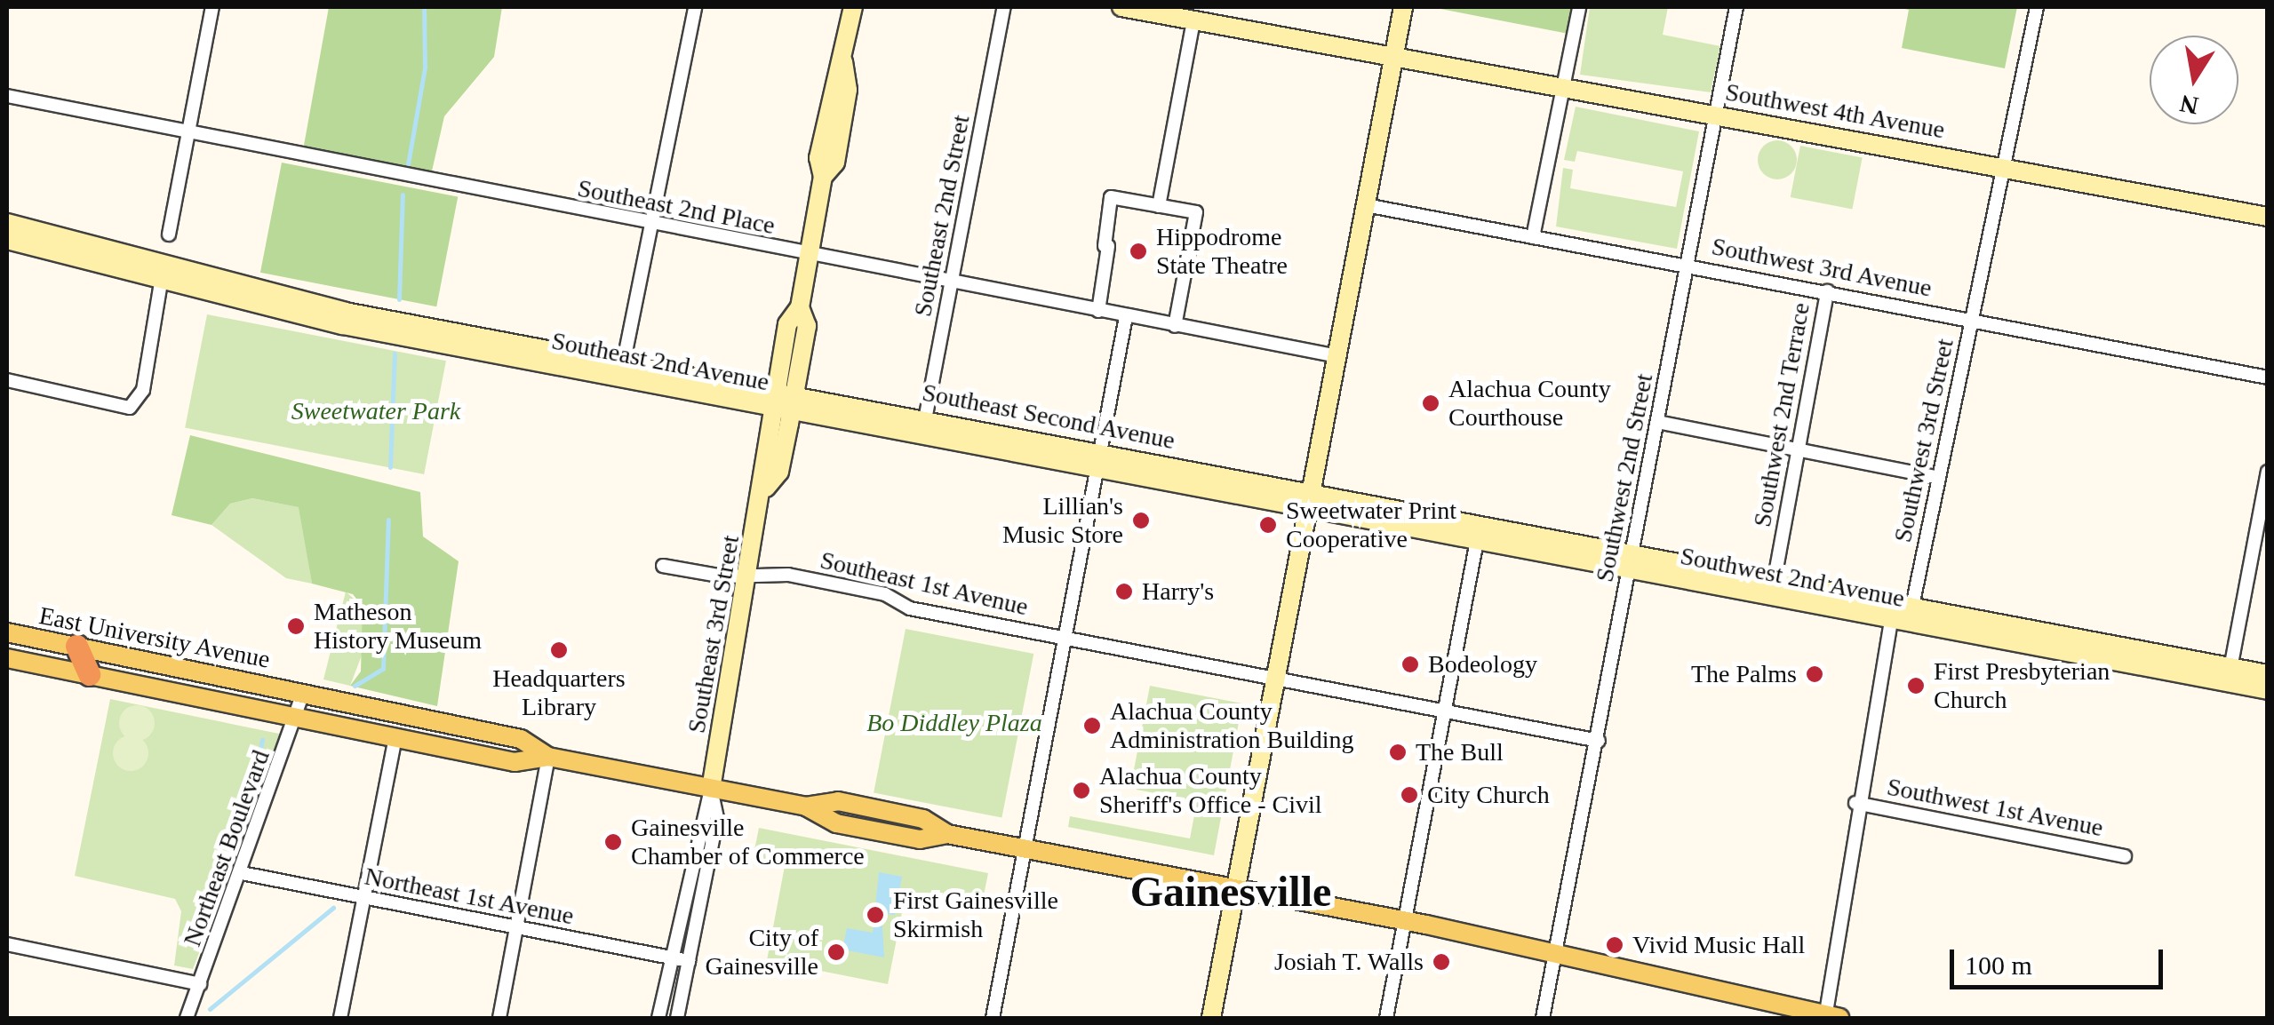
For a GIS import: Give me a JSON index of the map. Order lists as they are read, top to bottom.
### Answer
{
  "streets": {
    "main road": ["East University Avenue"],
    "street": [
      "Southwest 4th Avenue",
      "Southeast 2nd Place",
      "Southeast 2nd Street",
      "Southwest 3rd Avenue",
      "Southeast 2nd Avenue",
      "Southwest 2nd Terrace",
      "Southeast Second Avenue",
      "Southwest 3rd Street",
      "Southwest 2nd Street",
      "Southwest 2nd Avenue",
      "Southeast 1st Avenue",
      "Southeast 3rd Street",
      "Southwest 1st Avenue",
      "Northeast Boulevard",
      "Northeast 1st Avenue"
    ]
  },
  "crossings": [
    ["Southwest 4th Avenue", "Southwest 3rd Street"],
    ["Southwest 4th Avenue", "Southwest 2nd Street"],
    ["Southeast 2nd Place", "Southeast 2nd Street"],
    ["Southeast 2nd Place", "Southeast 3rd Street"],
    ["Southeast 2nd Street", "Southeast 2nd Avenue"],
    ["Southeast 2nd Street", "Southeast Second Avenue"],
    ["Southwest 3rd Avenue", "Southwest 2nd Terrace"],
    ["Southwest 3rd Avenue", "Southwest 3rd Street"],
    ["Southwest 3rd Avenue", "Southwest 2nd Street"],
    ["Southeast 2nd Avenue", "Southeast Second Avenue"],
    ["Southeast 2nd Avenue", "Southeast 3rd Street"],
    ["Southwest 2nd Terrace", "Southwest 2nd Avenue"],
    ["Southwest 3rd Street", "Southwest 2nd Avenue"],
    ["Southwest 3rd Street", "East University Avenue"],
    ["Southwest 3rd Street", "Southwest 1st Avenue"],
    ["Southwest 2nd Street", "Southwest 2nd Avenue"],
    ["Southwest 2nd Street", "East University Avenue"],
    ["Southeast 1st Avenue", "Southeast 3rd Street"],
    ["Southeast 3rd Street", "East University Avenue"],
    ["East University Avenue", "Northeast Boulevard"],
    ["Northeast Boulevard", "Northeast 1st Avenue"]
  ],
  "districts": ["Gainesville"],
  "parks": ["Sweetwater Park", "Bo Diddley Plaza"],
  "places": [
    "Hippodrome State Theatre",
    "Alachua County Courthouse",
    "Lillian's Music Store",
    "Sweetwater Print Cooperative",
    "Harry's",
    "Matheson History Museum",
    "Headquarters Library",
    "Bodeology",
    "The Palms",
    "First Presbyterian Church",
    "Alachua County Administration Building",
    "The Bull",
    "Alachua County Sheriff's Office - Civil",
    "City Church",
    "Gainesville Chamber of Commerce",
    "First Gainesville Skirmish",
    "Vivid Music Hall",
    "City of Gainesville",
    "Josiah T. Walls"
  ],
  "scale_bar": "100 m",
  "north": "bottom"
}
